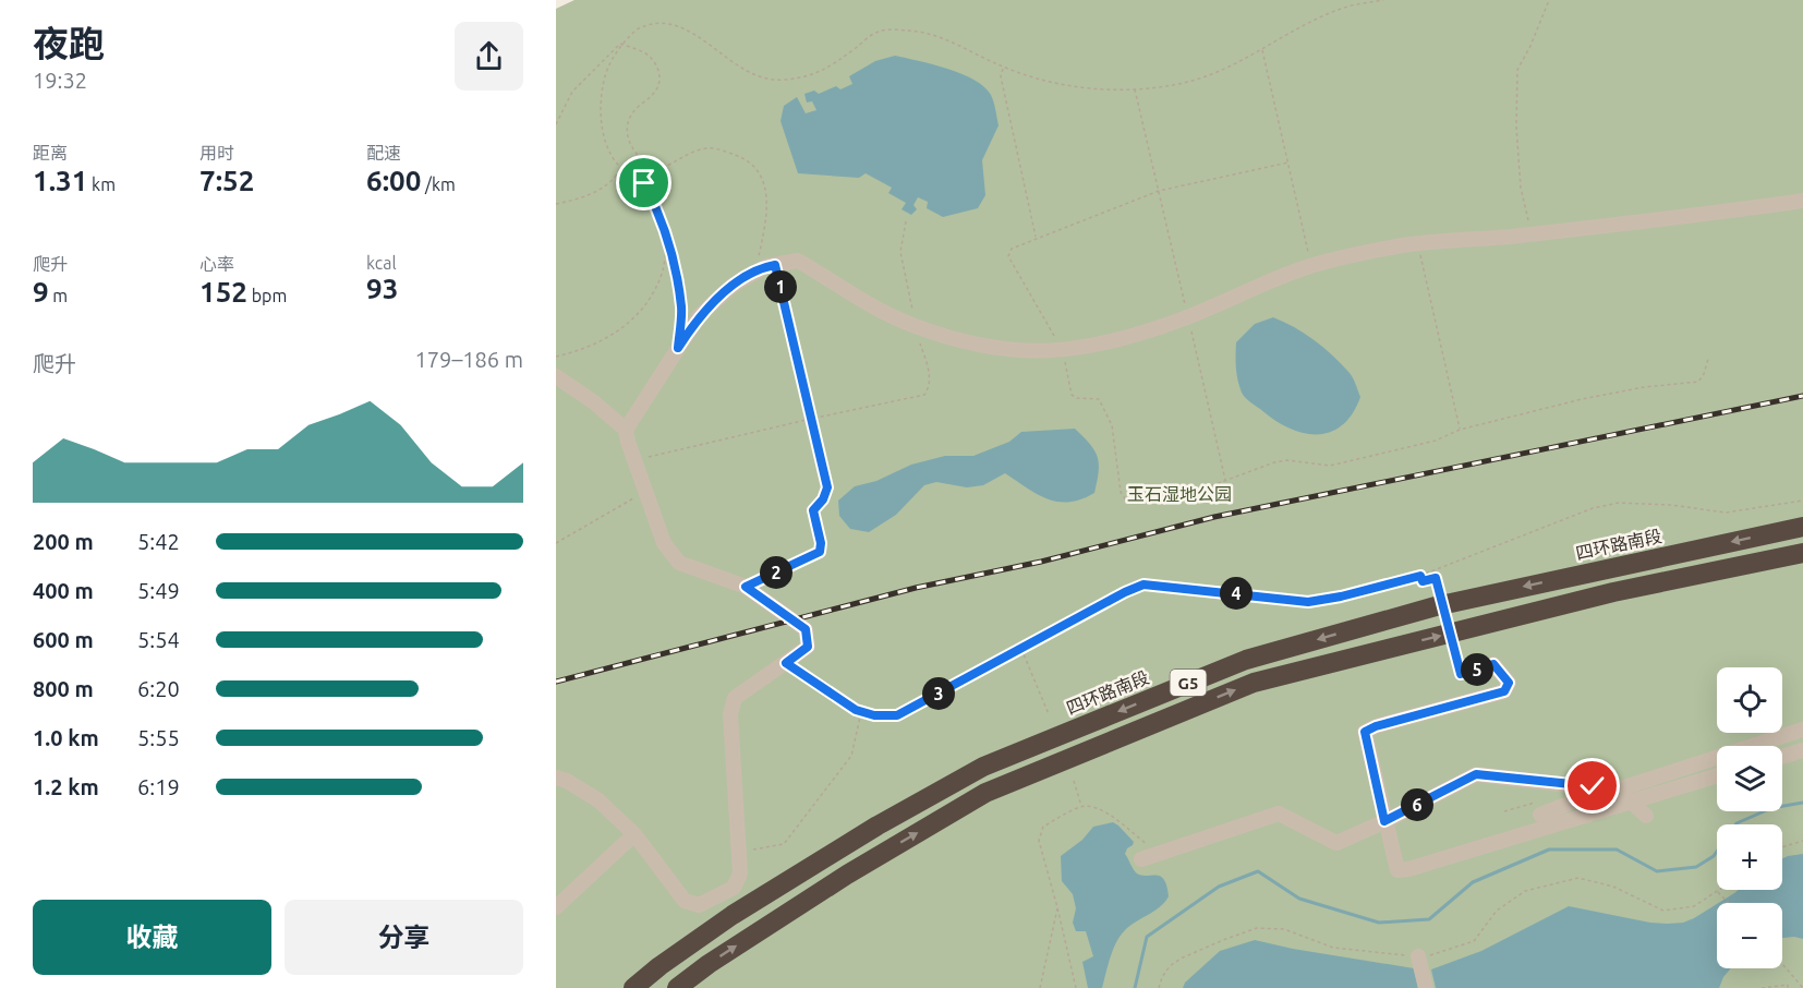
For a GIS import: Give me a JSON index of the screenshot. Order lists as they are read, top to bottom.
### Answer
{
  "streets": {
    "highway": ["四环路南段", "G5"]
  },
  "parks": ["玉石湿地公园"],
  "page": {
    "heading": ["夜跑", "19:32"],
    "stats": [
      ["距离", "1.31 km"],
      ["用时", "7:52"],
      ["配速", "6:00 /km"],
      ["爬升", "9 m"],
      ["心率", "152 bpm"],
      ["kcal", "93"]
    ],
    "pins": [
      "1",
      "2",
      "4",
      "5",
      "3",
      "6"
    ],
    "chart": ["爬升", "179–186 m"],
    "list": [
      {
        "name": "200 m",
        "note": "5:42"
      },
      {
        "name": "400 m",
        "note": "5:49"
      },
      {
        "name": "600 m",
        "note": "5:54"
      },
      {
        "name": "800 m",
        "note": "6:20"
      },
      {
        "name": "1.0 km",
        "note": "5:55"
      },
      {
        "name": "1.2 km",
        "note": "6:19"
      }
    ],
    "map_buttons": ["+", "−"],
    "buttons": ["收藏", "分享"]
  }
}
